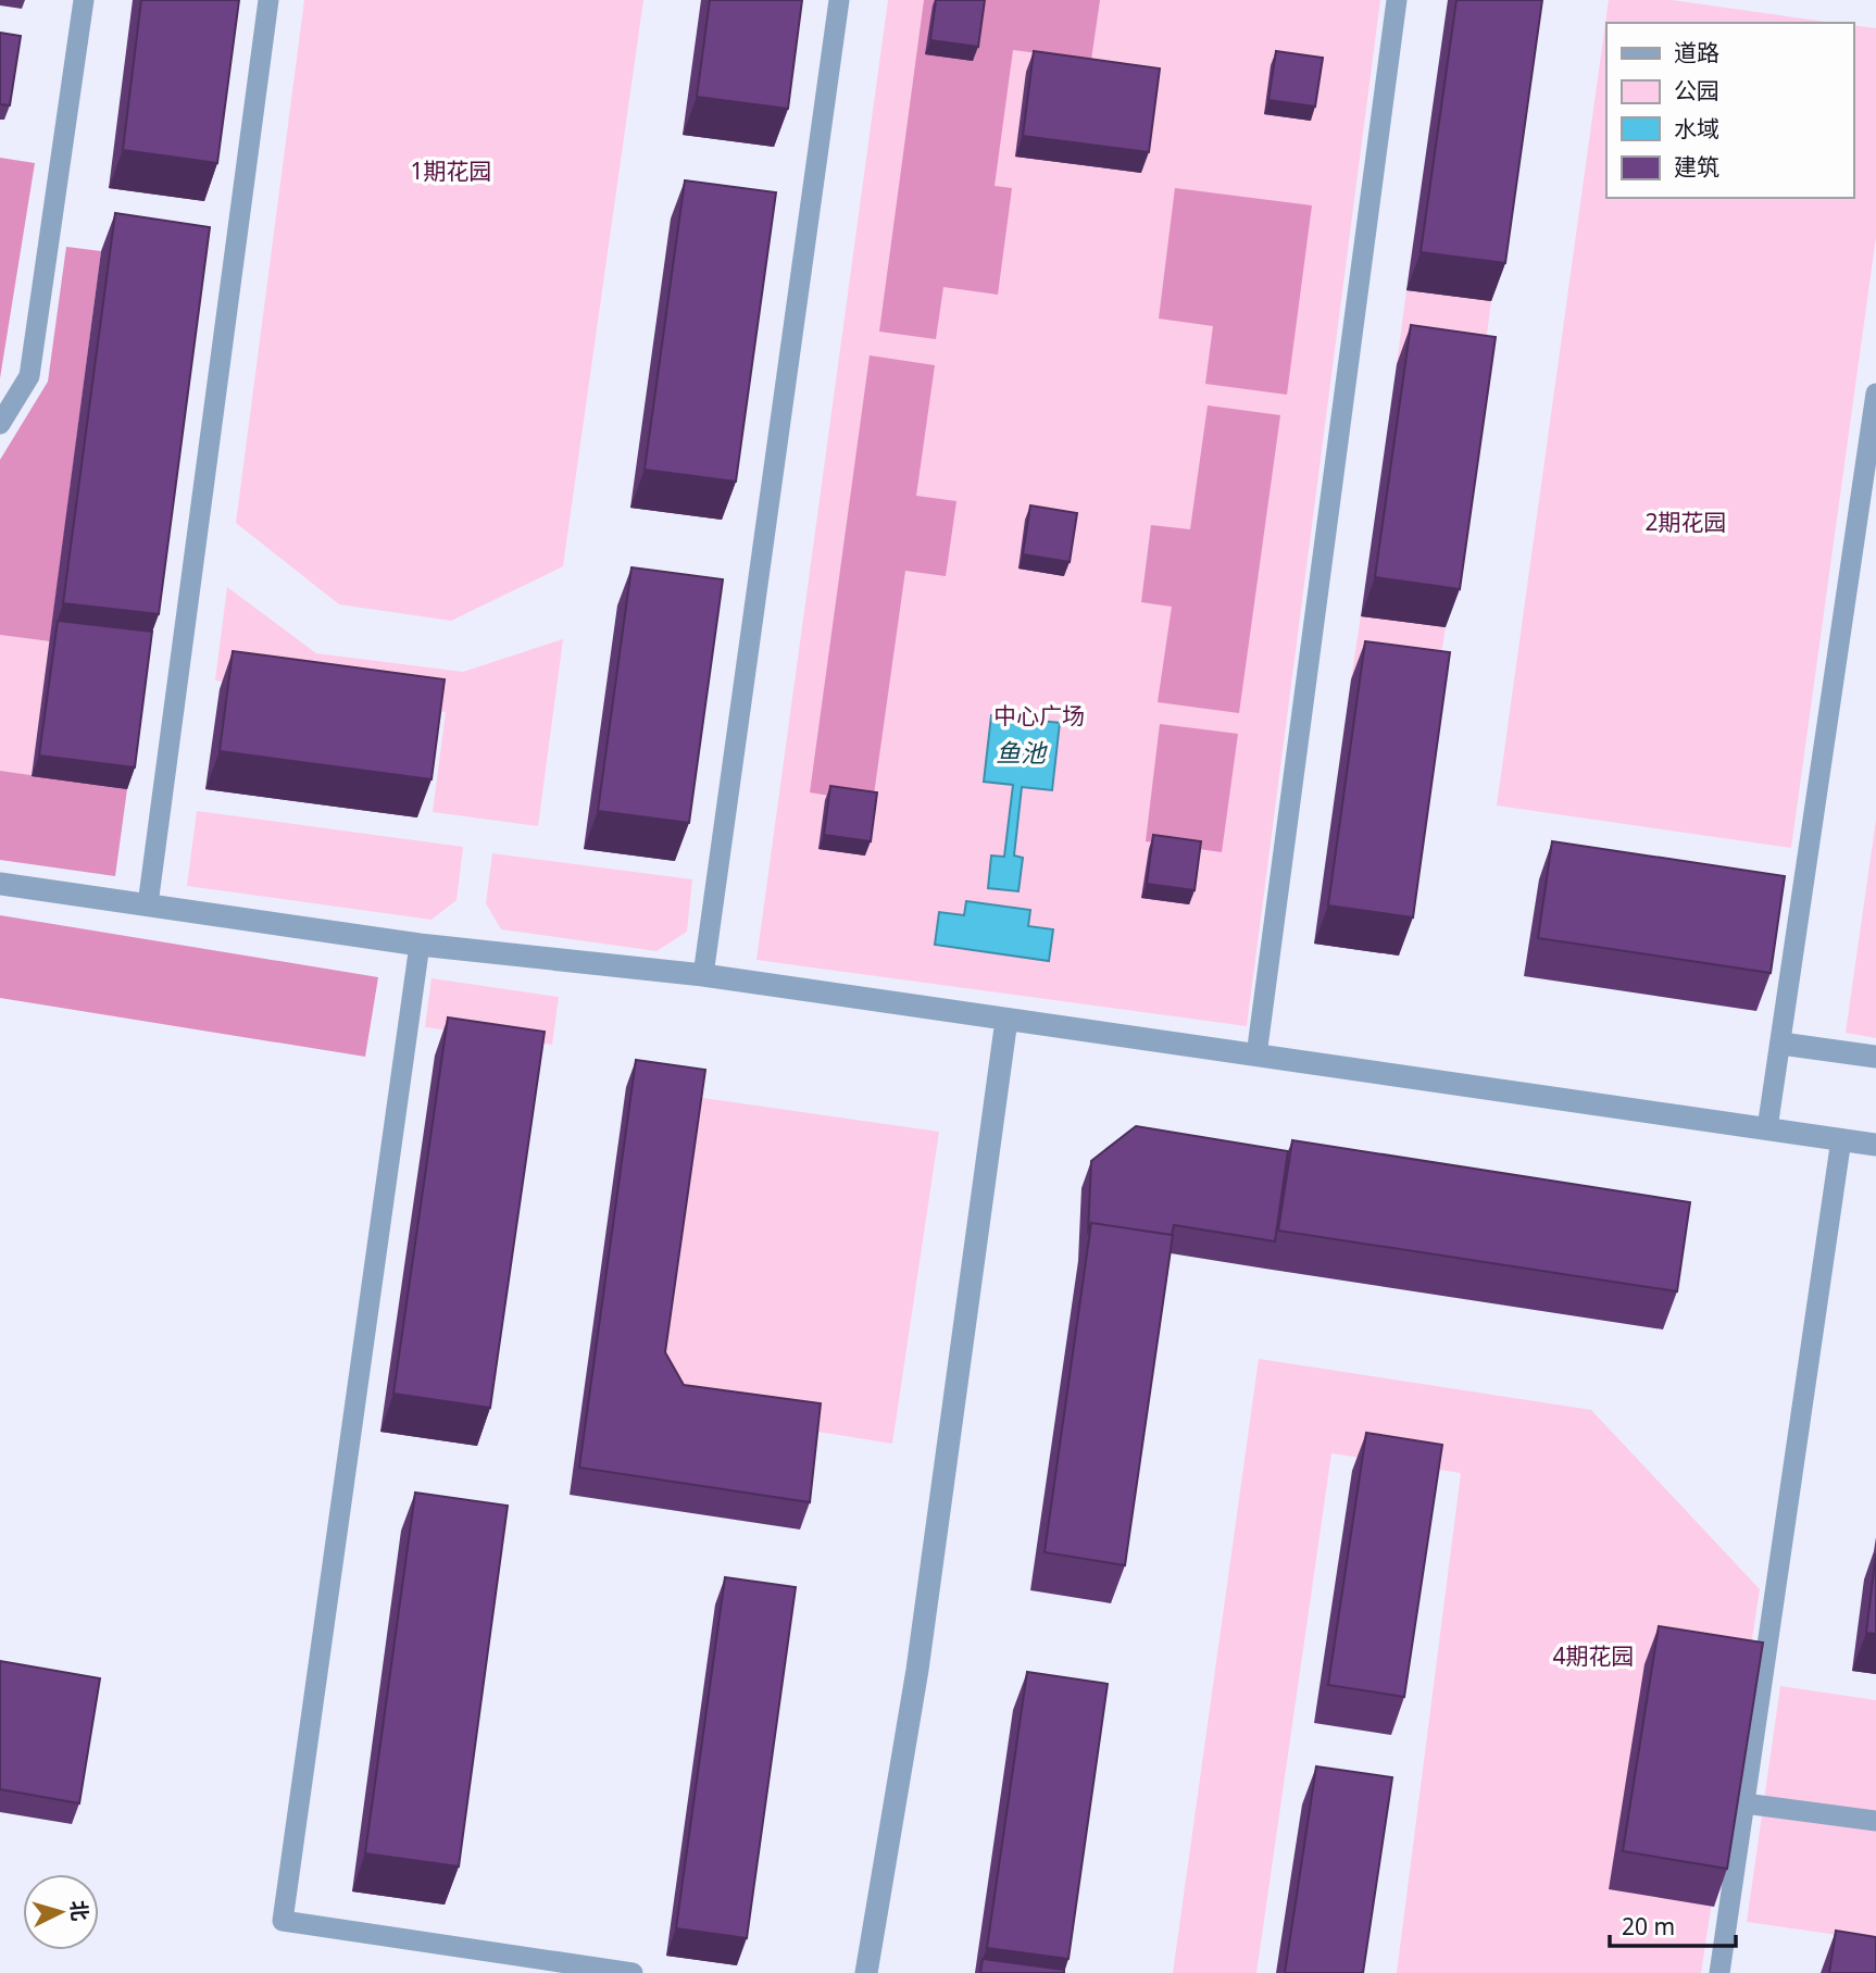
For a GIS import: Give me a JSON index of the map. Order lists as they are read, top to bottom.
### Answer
{
  "water": ["鱼池"],
  "parks": [
    "1期花园",
    "2期花园",
    "中心广场",
    "4期花园"
  ],
  "legend": [
    "道路",
    "公园",
    "水域",
    "建筑"
  ],
  "scale_bar": "20 m",
  "north": "right"
}
